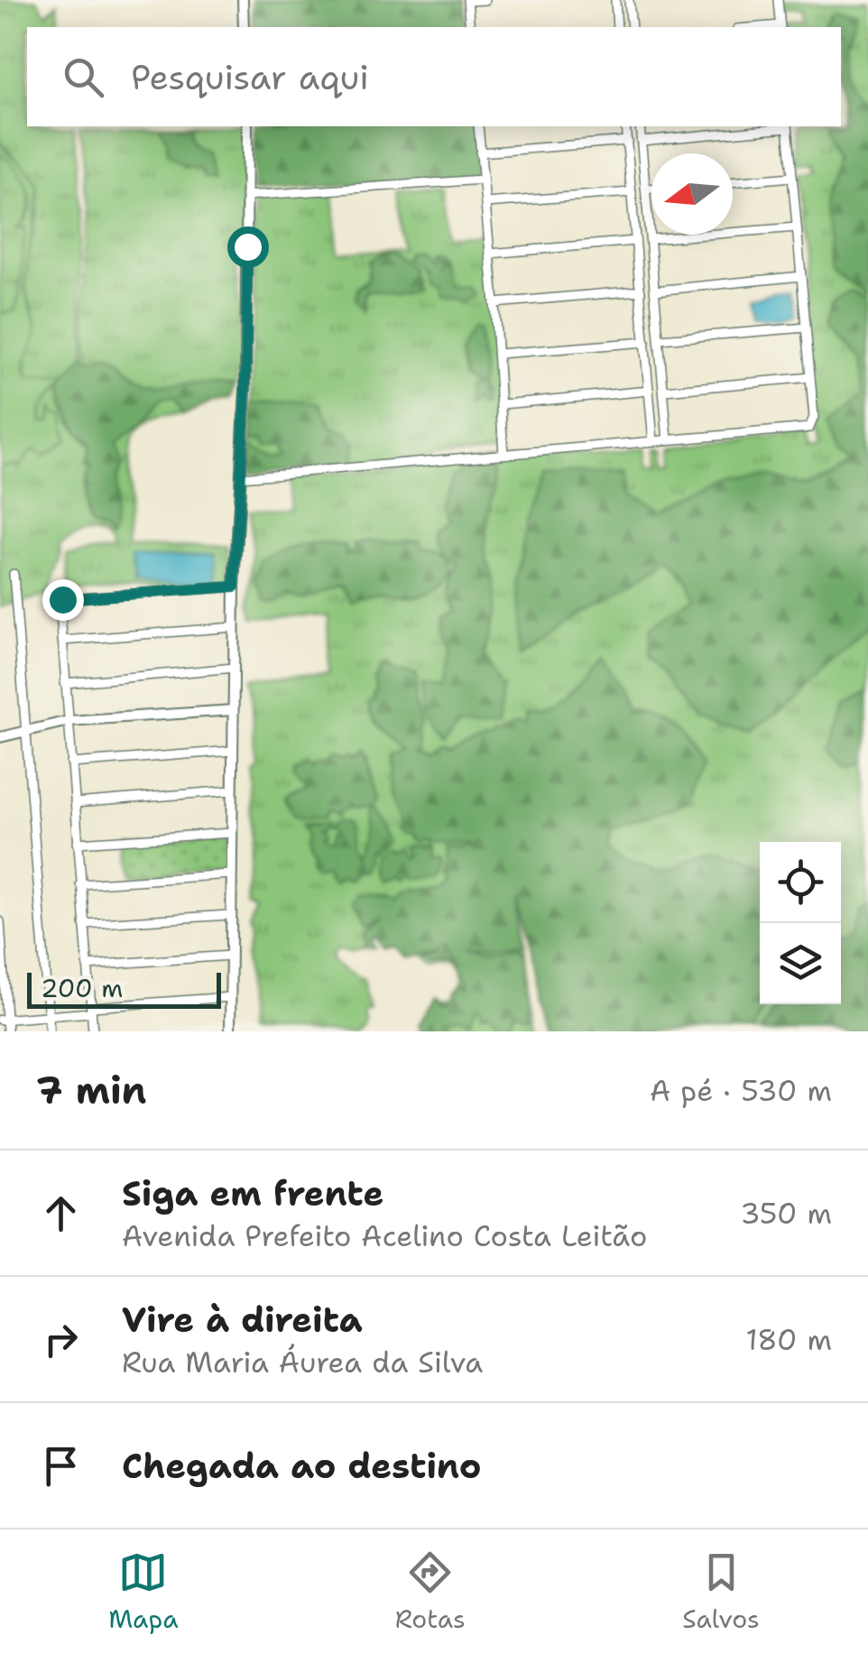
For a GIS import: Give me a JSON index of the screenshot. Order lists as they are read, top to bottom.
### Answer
{
  "scale_bar": "200 m",
  "north": "left",
  "page": {
    "search": "Pesquisar aqui",
    "scale": "200 m",
    "heading": ["7 min", "A pé · 530 m"],
    "list": [
      ["Siga em frente", "Avenida Prefeito Acelino Costa Leitão", "350 m"],
      ["Vire à direita", "Rua Maria Áurea da Silva", "180 m"],
      "Chegada ao destino"
    ],
    "nav": ["Mapa", "Rotas", "Salvos"]
  }
}
